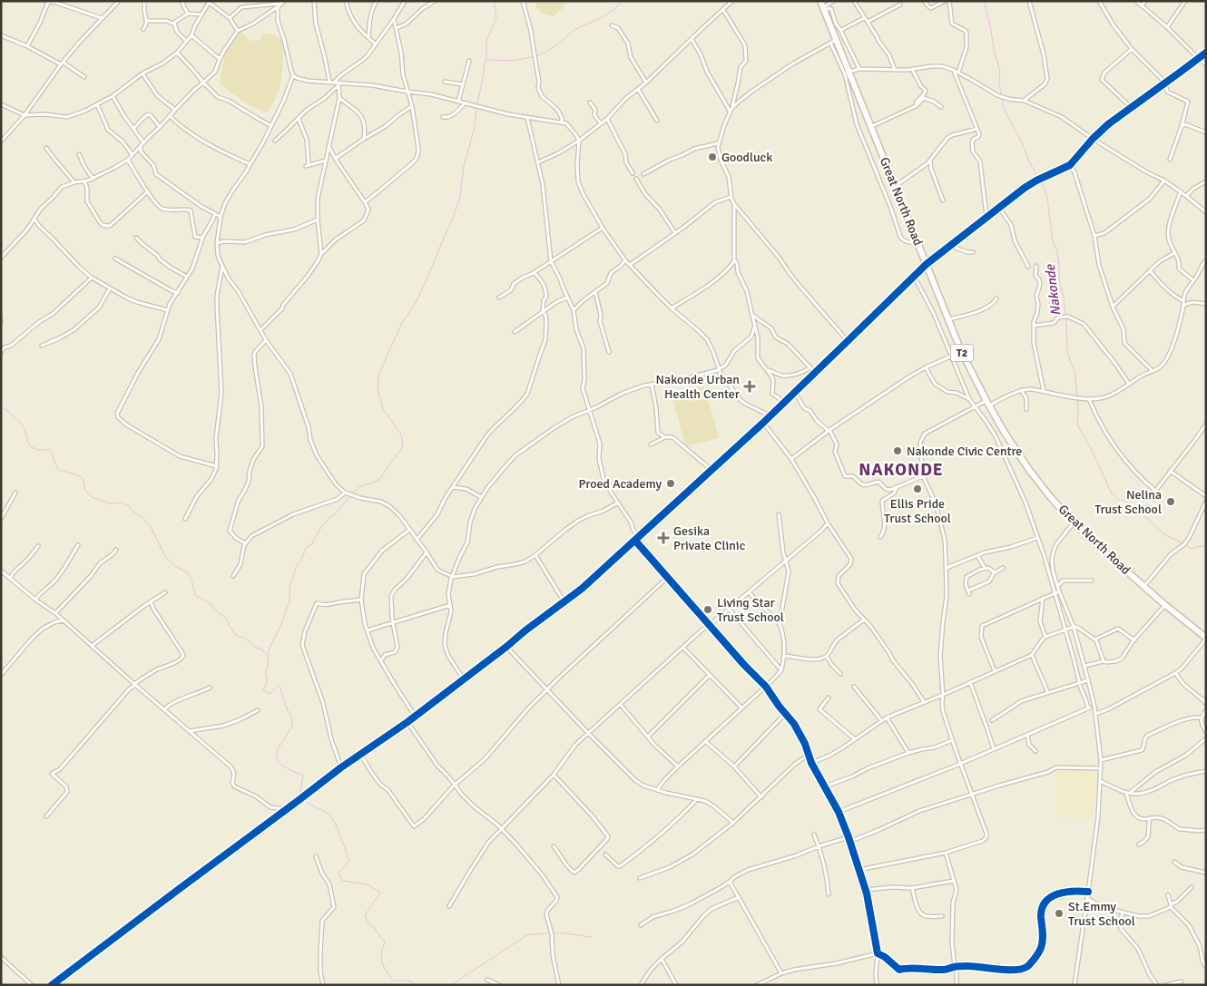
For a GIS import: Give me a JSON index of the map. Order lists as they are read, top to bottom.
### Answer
{
  "streets": {
    "highway": ["Great North Road", "T2"]
  },
  "districts": ["NAKONDE"],
  "water": ["Nakonde"],
  "places": {
    "other": [
      "Goodluck",
      "Nakonde Civic Centre",
      "Proed Academy",
      "Ellis Pride Trust School",
      "Nelina Trust School",
      "Living Star Trust School",
      "St.Emmy Trust School"
    ],
    "health": ["Nakonde Urban Health Center", "Gesika Private Clinic"]
  }
}
